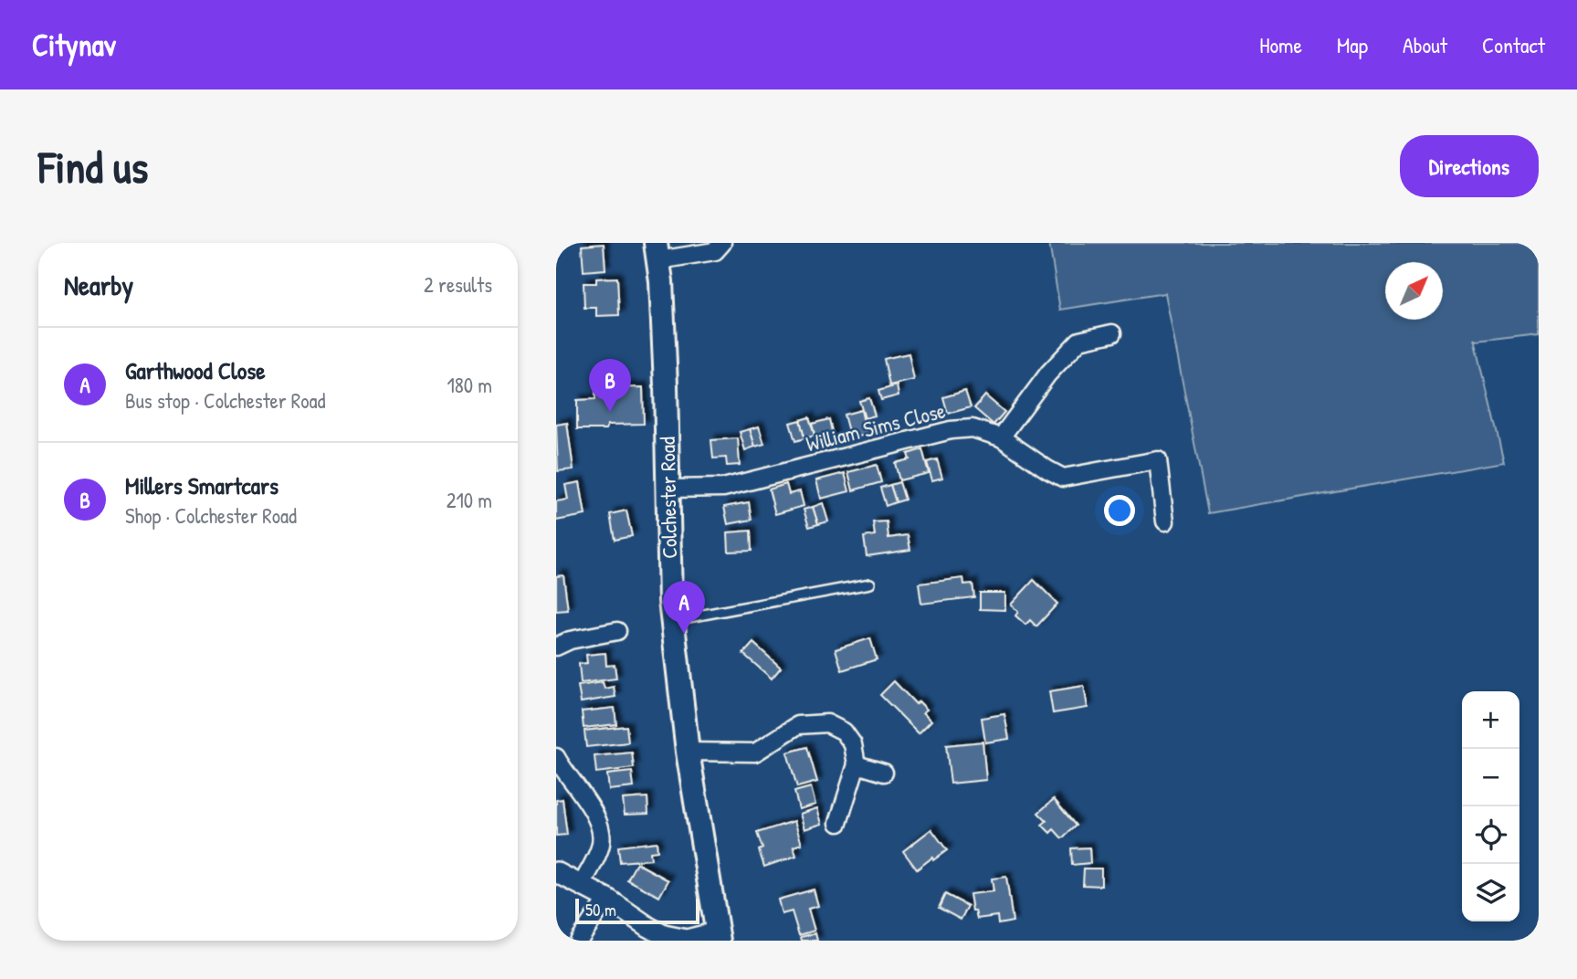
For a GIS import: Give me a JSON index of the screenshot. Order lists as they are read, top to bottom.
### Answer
{
  "streets": {
    "main road": ["Colchester Road"],
    "street": ["William Sims Close"]
  },
  "crossings": [
    ["William Sims Close", "Colchester Road"]
  ],
  "scale_bar": "50 m",
  "north": "top right",
  "page": {
    "header": "Citynav",
    "nav": [
      "Home",
      "Map",
      "About",
      "Contact"
    ],
    "buttons": "Directions",
    "title": "Find us",
    "heading": ["Nearby", "2 results"],
    "list": [
      {
        "mark": "A",
        "name": "Garthwood Close",
        "note": "Bus stop · Colchester Road",
        "value": "180 m"
      },
      {
        "mark": "B",
        "name": "Millers Smartcars",
        "note": "Shop · Colchester Road",
        "value": "210 m"
      }
    ],
    "pins": ["B", "A"],
    "map_buttons": ["+", "−"],
    "scale": "50 m"
  }
}
